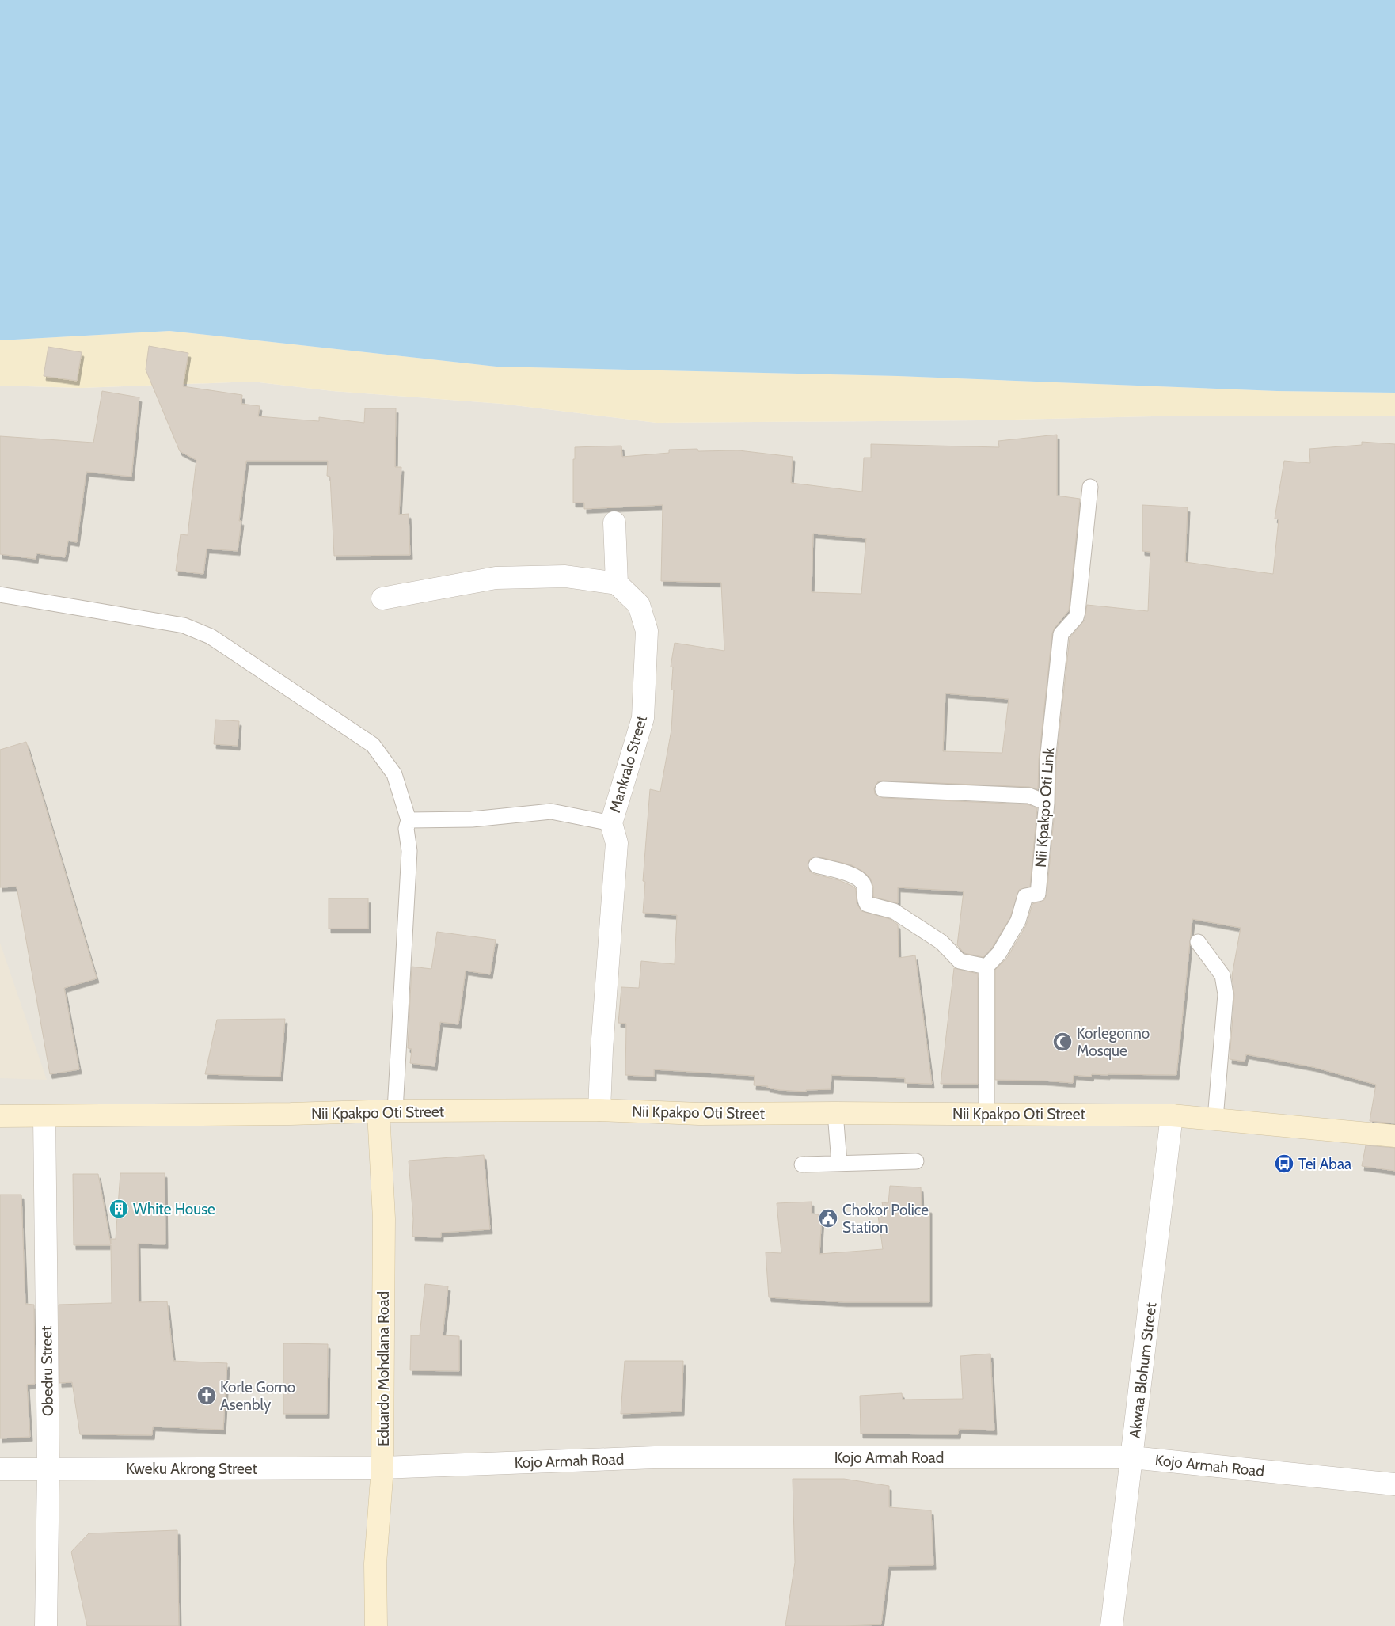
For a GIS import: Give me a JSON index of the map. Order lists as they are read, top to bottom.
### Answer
{
  "streets": {
    "street": [
      "Mankralo Street",
      "Nii Kpakpo Oti Street",
      "Eduardo Mohdlana Road",
      "Akwaa Blohum Street",
      "Obedru Street",
      "Kojo Armah Road",
      "Kweku Akrong Street"
    ],
    "lane": ["Nii Kpakpo Oti Link"]
  },
  "crossings": [
    ["Mankralo Street", "Nii Kpakpo Oti Street"],
    ["Nii Kpakpo Oti Street", "Eduardo Mohdlana Road"],
    ["Nii Kpakpo Oti Street", "Akwaa Blohum Street"],
    ["Nii Kpakpo Oti Street", "Obedru Street"],
    ["Eduardo Mohdlana Road", "Kojo Armah Road"],
    ["Eduardo Mohdlana Road", "Kweku Akrong Street"],
    ["Akwaa Blohum Street", "Kojo Armah Road"],
    ["Obedru Street", "Kweku Akrong Street"],
    ["Kojo Armah Road", "Kweku Akrong Street"]
  ],
  "places": {
    "mosque": ["Korlegonno Mosque"],
    "bus stop": ["Tei Abaa"],
    "building": ["White House"],
    "public building": ["Chokor Police Station"],
    "church": ["Korle Gorno Asenbly"]
  }
}
